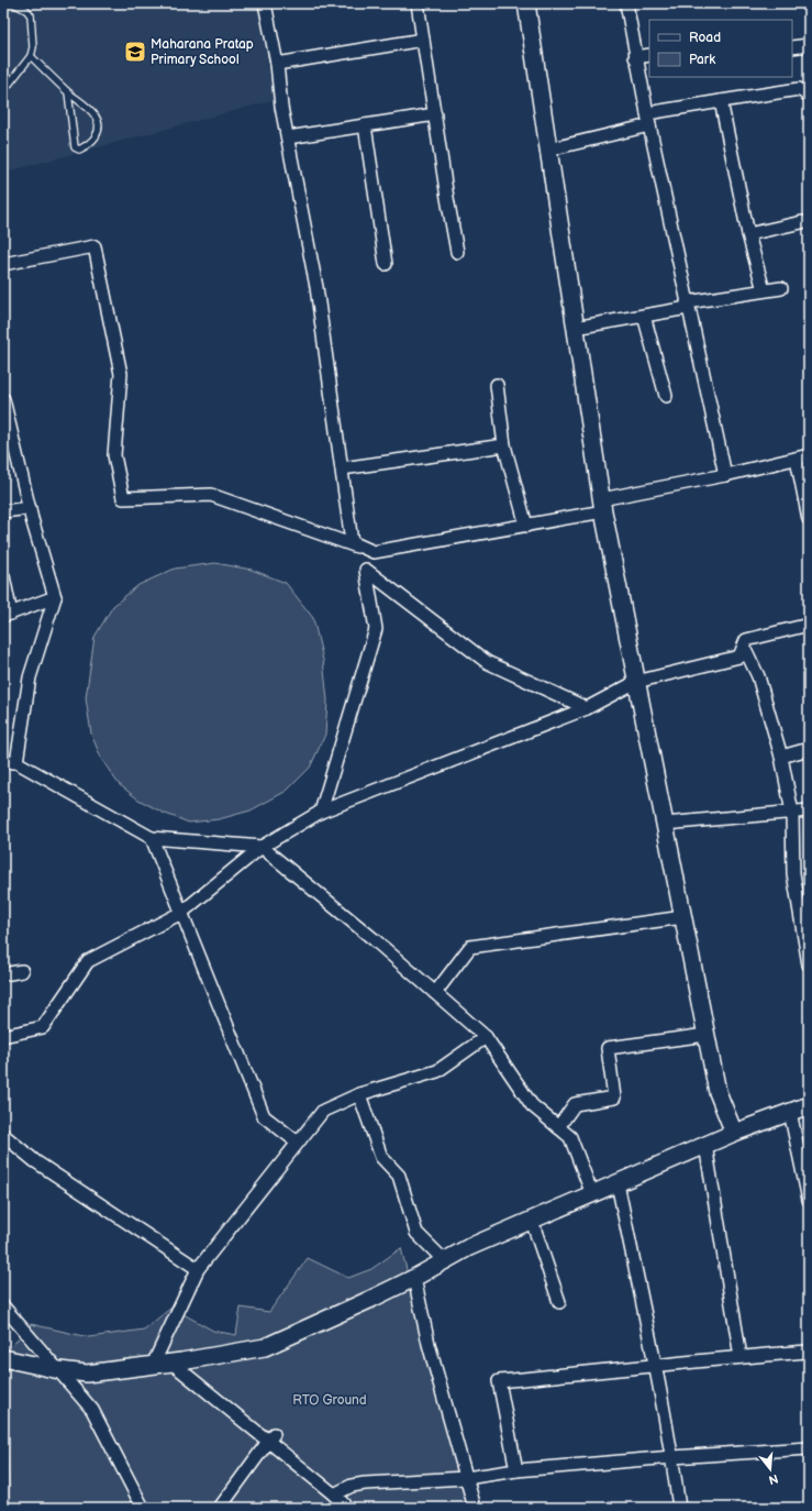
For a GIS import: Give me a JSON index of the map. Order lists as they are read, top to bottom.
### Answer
{
  "parks": ["RTO Ground"],
  "places": {
    "school or university": ["Maharana Pratap Primary School"]
  },
  "legend": ["Road", "Park"],
  "north": "bottom"
}
